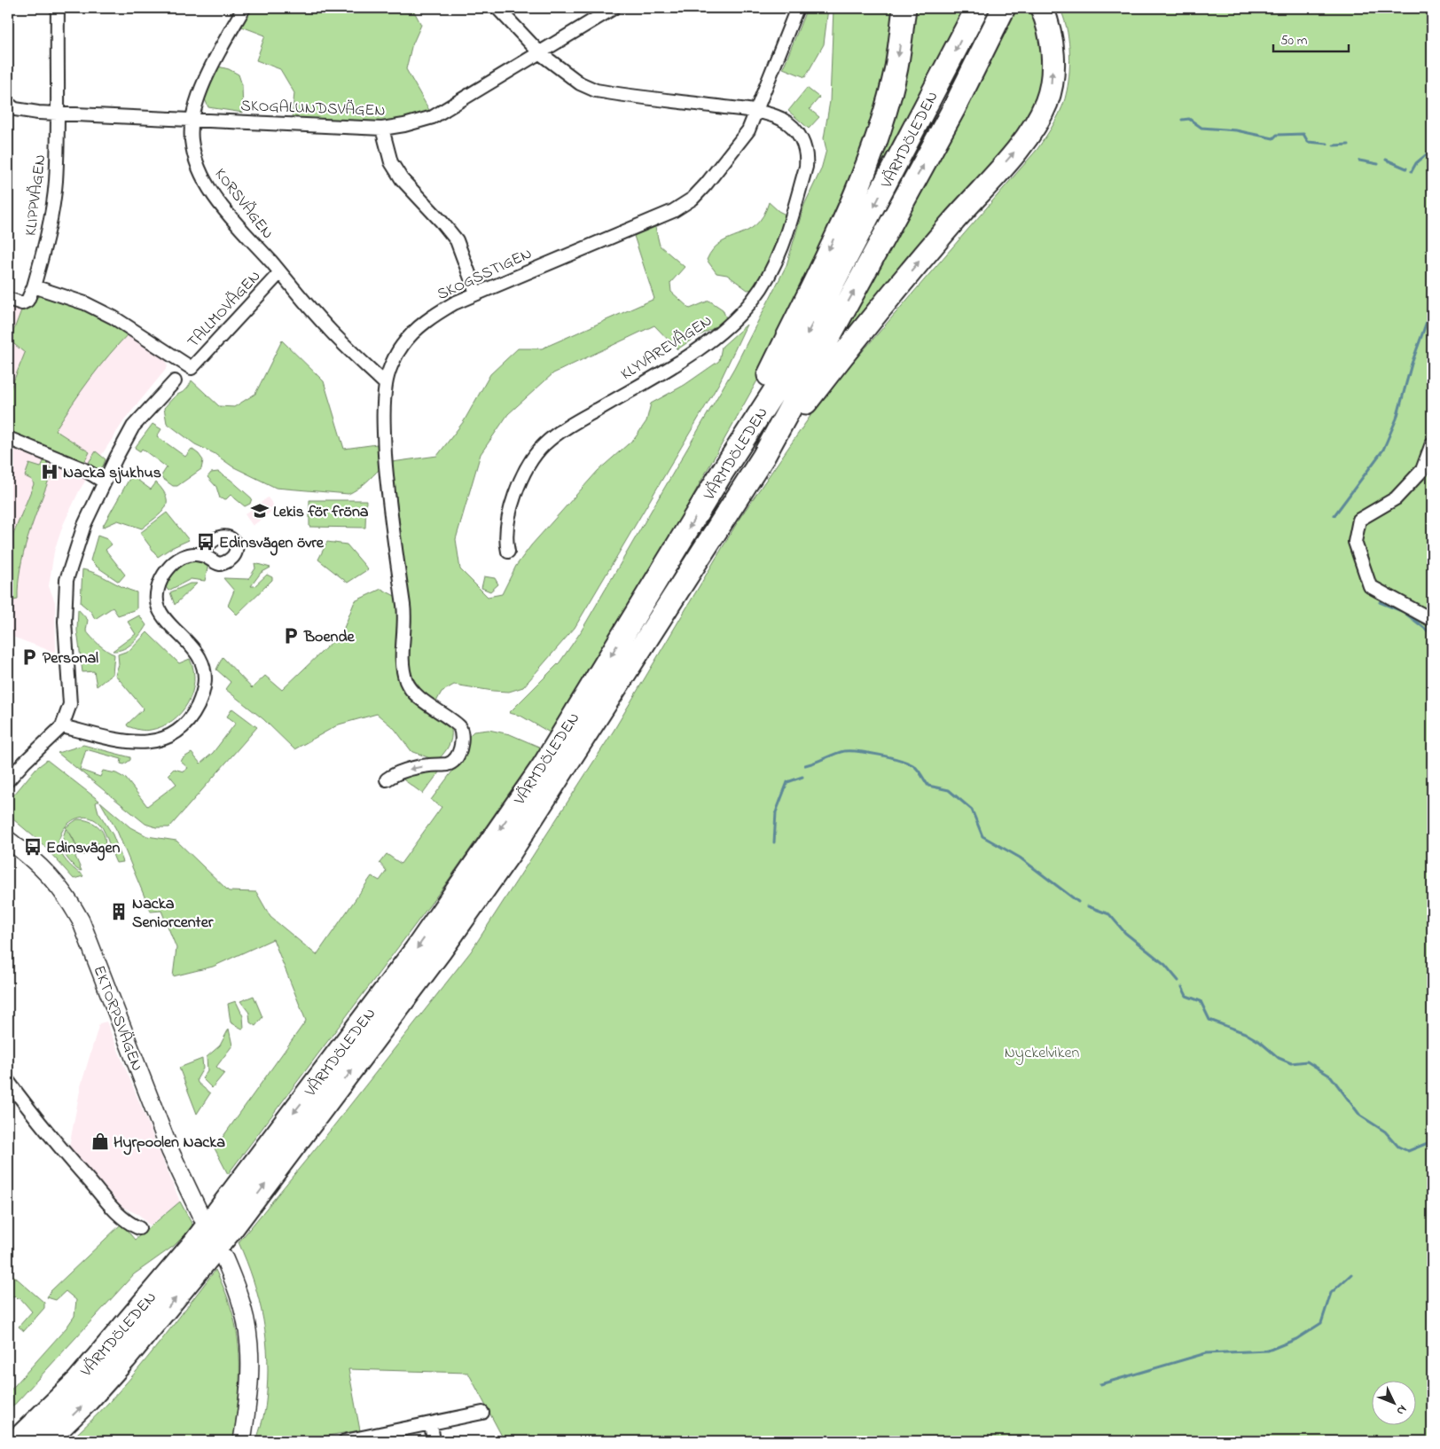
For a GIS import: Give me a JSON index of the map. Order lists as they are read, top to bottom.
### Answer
{
  "streets": {
    "highway": ["VÄRMDÖLEDEN"],
    "street": [
      "SKOGALUNDSVÄGEN",
      "KLIPPVÄGEN",
      "KORSVÄGEN",
      "SKOGSSTIGEN",
      "TALLMOVÄGEN",
      "KLYVAREVÄGEN",
      "EKTORPSVÄGEN"
    ]
  },
  "crossings": [
    ["SKOGALUNDSVÄGEN", "KLIPPVÄGEN"],
    ["SKOGALUNDSVÄGEN", "KORSVÄGEN"],
    ["SKOGALUNDSVÄGEN", "KLYVAREVÄGEN"],
    ["KLIPPVÄGEN", "TALLMOVÄGEN"],
    ["KORSVÄGEN", "SKOGSSTIGEN"],
    ["KORSVÄGEN", "TALLMOVÄGEN"],
    ["SKOGSSTIGEN", "KLYVAREVÄGEN"]
  ],
  "one_way": ["SKOGSSTIGEN"],
  "parks": ["Nyckelviken"],
  "places": {
    "hospital": ["Nacka sjukhus"],
    "school or university": ["Lekis för fröna"],
    "bus stop": ["Edinsvägen övre", "Edinsvägen"],
    "parking": ["Boende", "Personal"],
    "building": ["Nacka Seniorcenter"],
    "shop": ["Hyrpoolen Nacka"]
  },
  "scale_bar": "50 m",
  "north": "bottom right"
}
